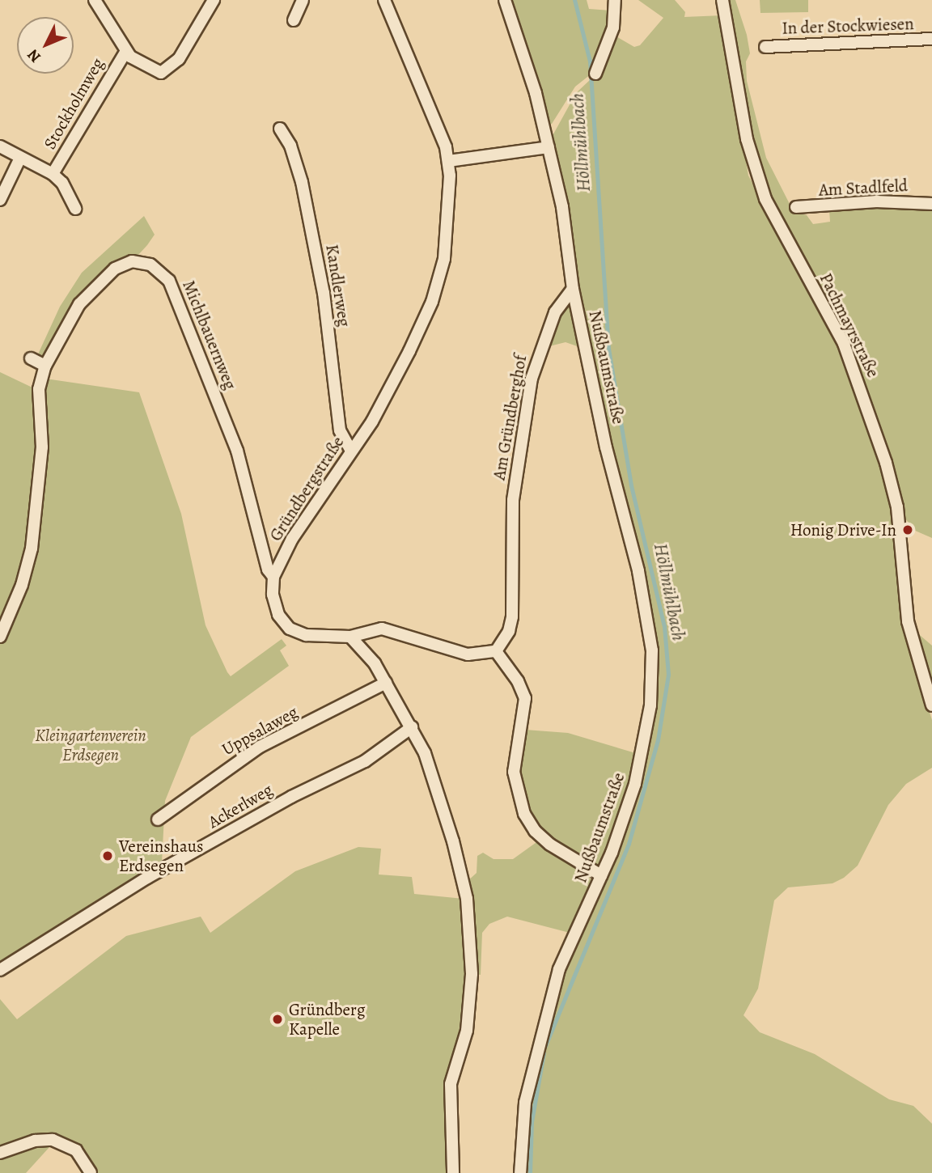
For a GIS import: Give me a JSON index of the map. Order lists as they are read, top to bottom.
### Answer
{
  "streets": {
    "street": [
      "In der Stockwiesen",
      "Stockholmweg",
      "Am Stadlfeld",
      "Kandlerweg",
      "Pachmayrstraße",
      "Michlbauernweg",
      "Nußbaumstraße",
      "Am Gründberghof",
      "Gründbergstraße",
      "Uppsalaweg",
      "Ackerlweg"
    ]
  },
  "crossings": [
    ["Kandlerweg", "Gründbergstraße"],
    ["Michlbauernweg", "Gründbergstraße"],
    ["Nußbaumstraße", "Am Gründberghof"]
  ],
  "water": ["Höllmühlbach"],
  "parks": ["Kleingartenverein Erdsegen"],
  "places": ["Honig Drive-In", "Vereinshaus Erdsegen", "Gründberg Kapelle"],
  "north": "bottom left"
}
